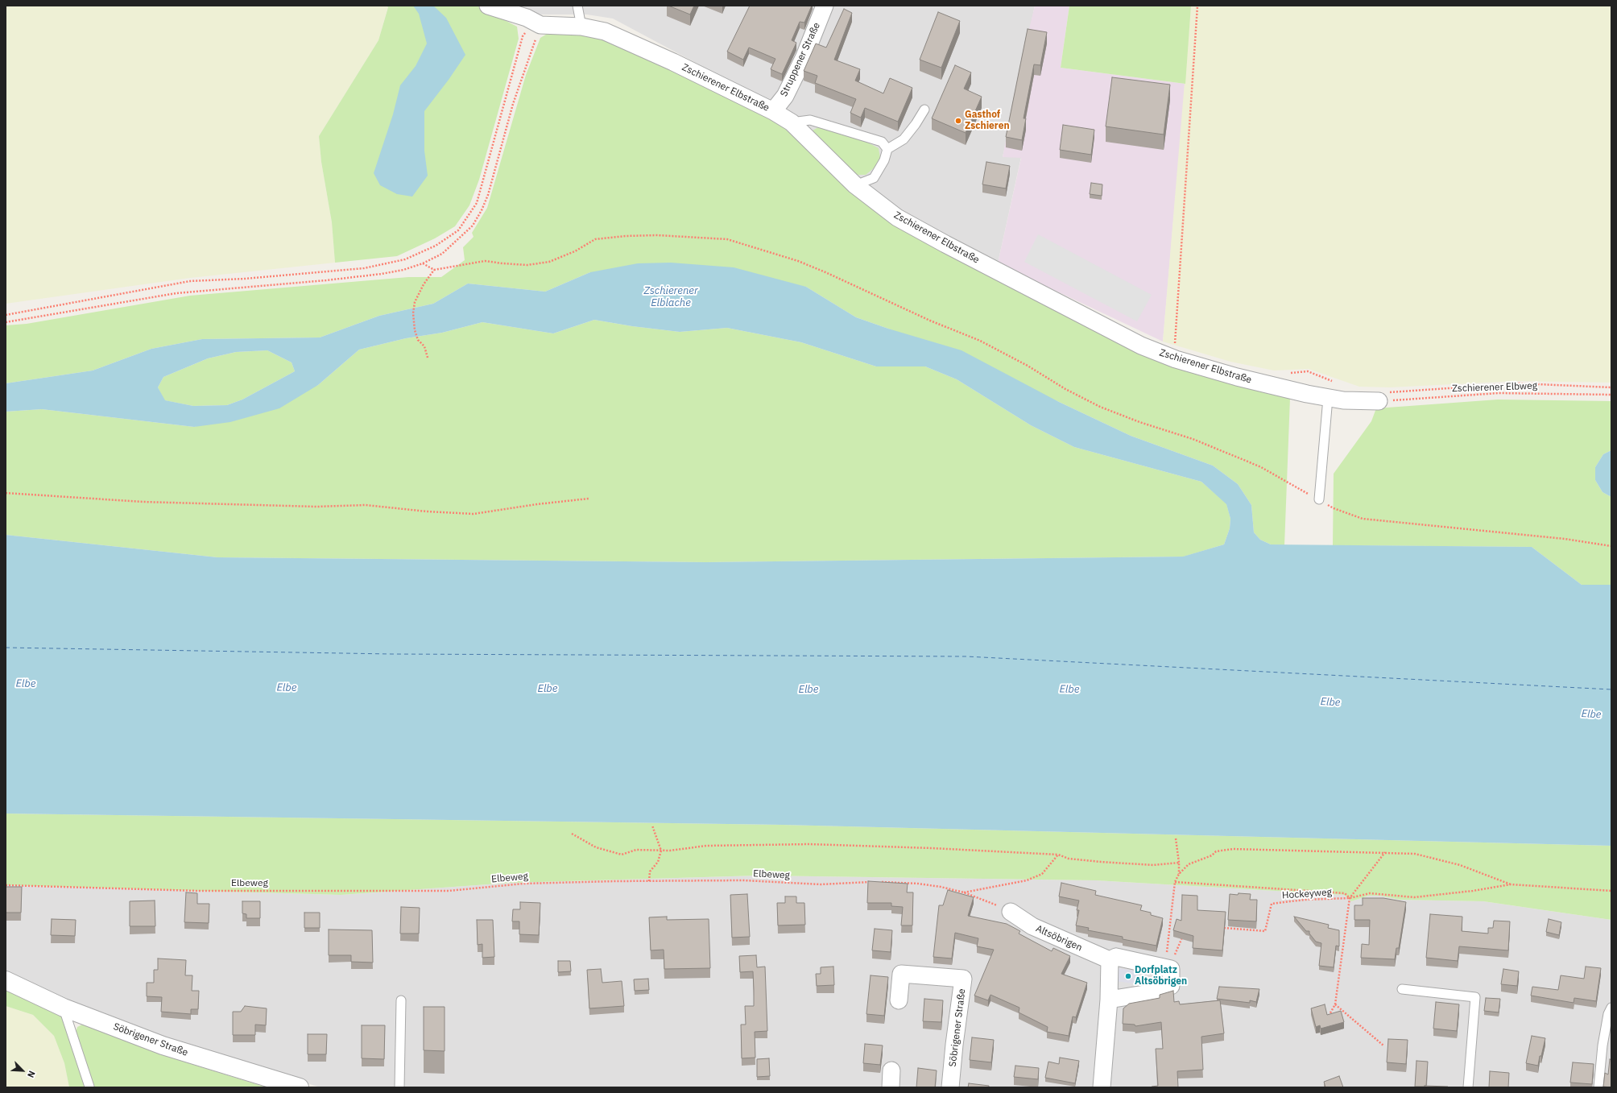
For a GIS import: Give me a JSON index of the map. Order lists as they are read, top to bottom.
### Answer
{
  "streets": {
    "street": [
      "Struppener Straße",
      "Zschierener Elbstraße",
      "Altsöbrigen",
      "Söbrigener Straße"
    ],
    "path": ["Zschierener Elbweg", "Elbeweg", "Hockeyweg"]
  },
  "crossings": [
    ["Struppener Straße", "Zschierener Elbstraße"],
    ["Zschierener Elbstraße", "Zschierener Elbweg"]
  ],
  "water": ["Zschierener Elblache", "Elbe"],
  "places": ["Gasthof Zschieren", "Dorfplatz Altsöbrigen"],
  "north": "bottom right"
}
